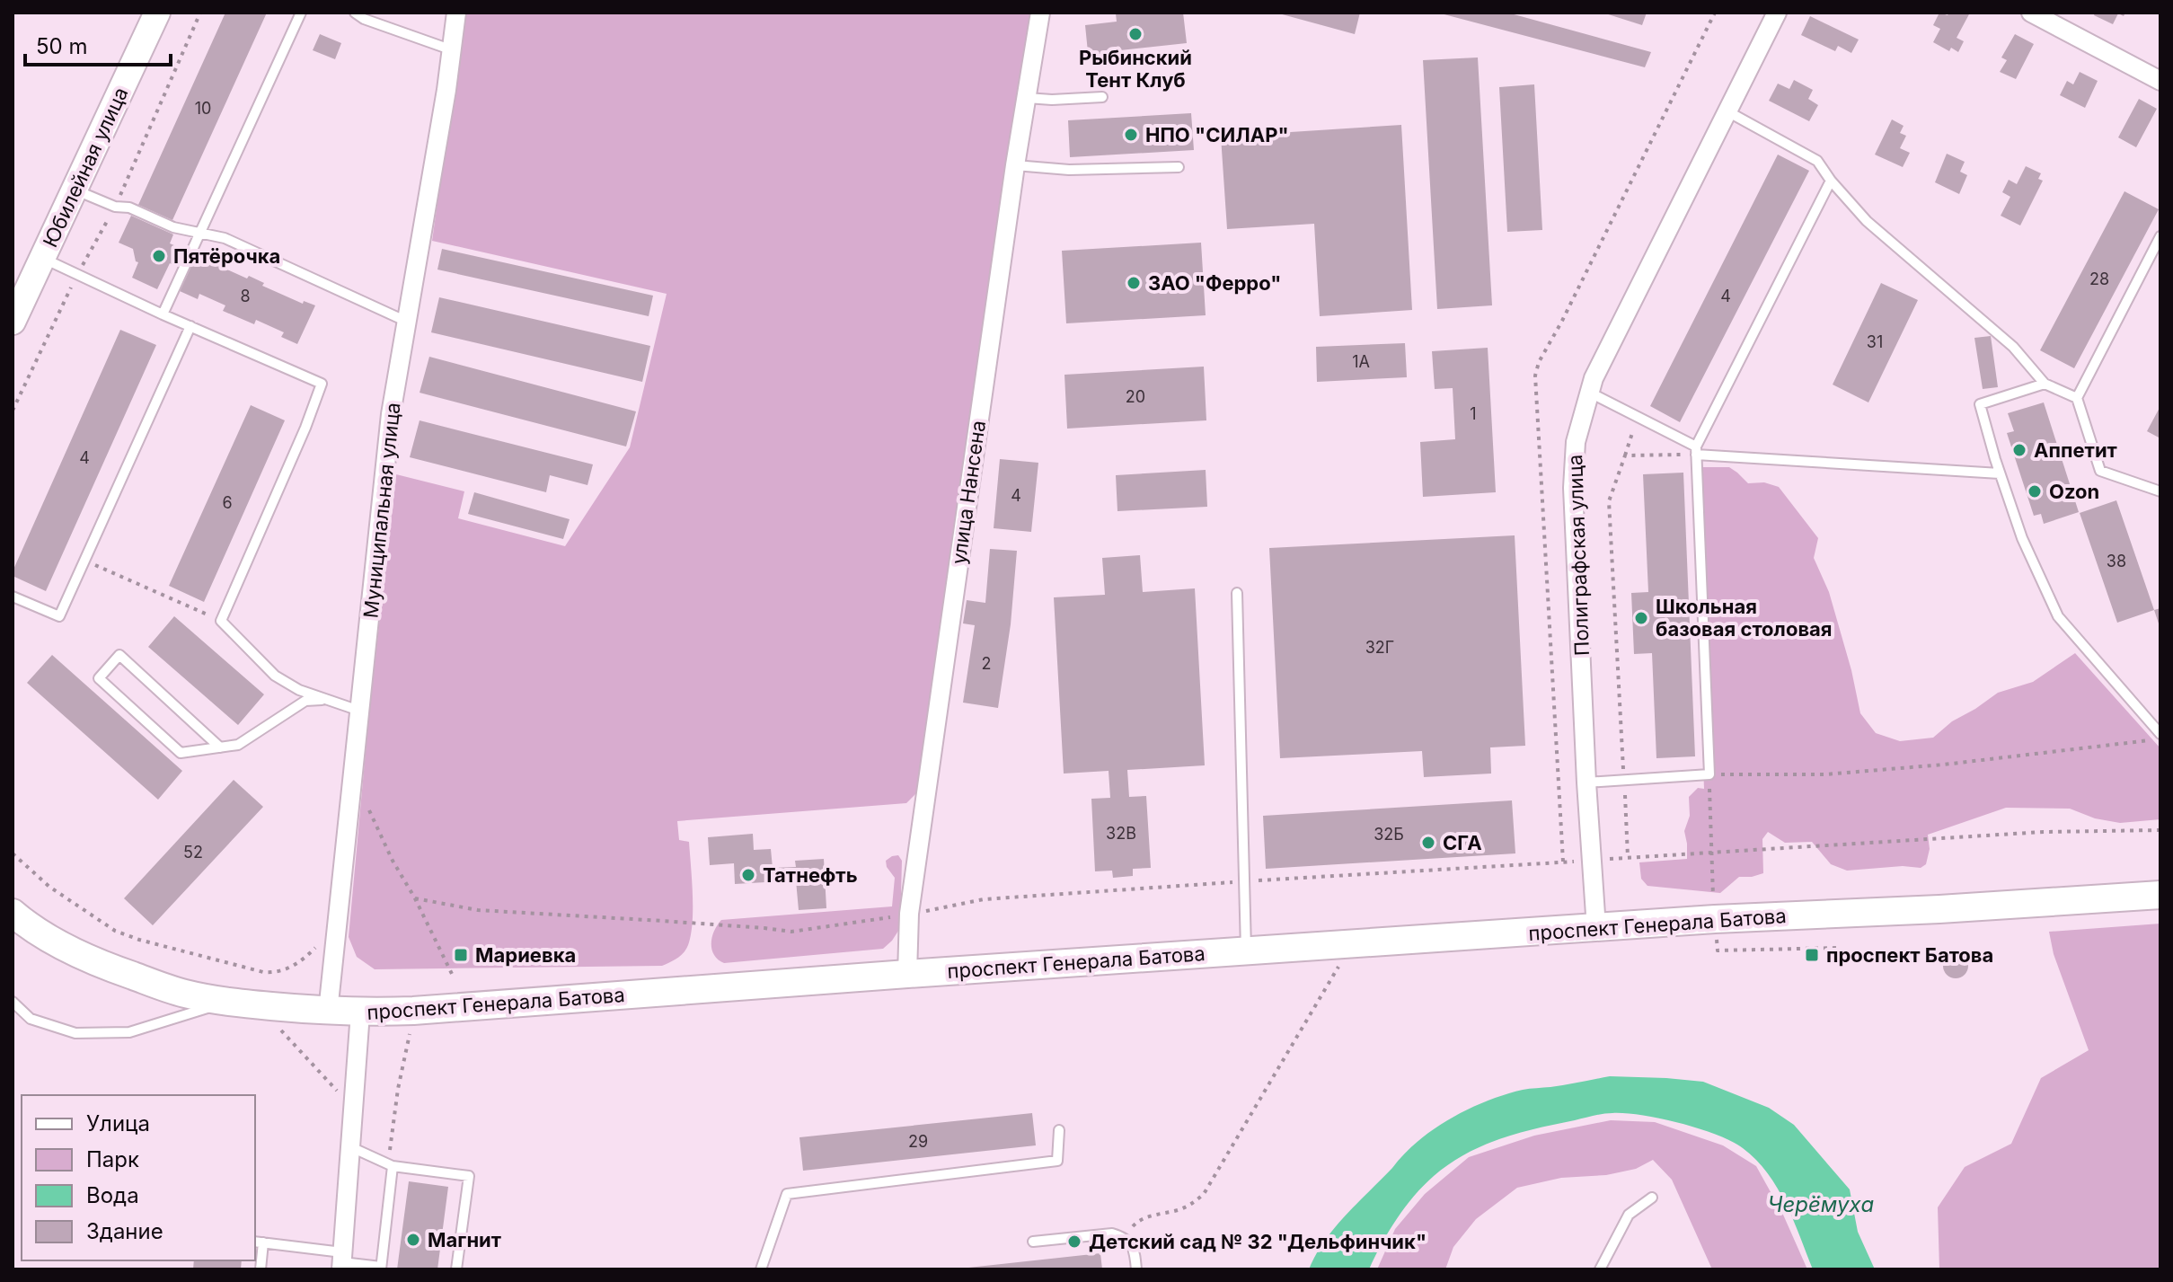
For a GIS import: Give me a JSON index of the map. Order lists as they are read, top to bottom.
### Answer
{
  "streets": {
    "main road": ["проспект Генерала Батова"],
    "street": [
      "Юбилейная улица",
      "улица Нансена",
      "Муниципальная улица",
      "Полиграфская улица"
    ]
  },
  "crossings": [
    ["улица Нансена", "проспект Генерала Батова"],
    ["Муниципальная улица", "проспект Генерала Батова"],
    ["Полиграфская улица", "проспект Генерала Батова"]
  ],
  "water": ["Черёмуха"],
  "places": {
    "other": [
      "Рыбинский Тент Клуб",
      "НПО \"СИЛАР\"",
      "Пятёрочка",
      "ЗАО \"Ферро\"",
      "Аппетит",
      "Ozon",
      "Школьная базовая столовая",
      "СГА",
      "Татнефть",
      "Магнит",
      "Детский сад № 32 \"Дельфинчик\""
    ],
    "transit": ["Мариевка", "проспект Батова"]
  },
  "house_numbers": [
    "10",
    "28",
    "8",
    "4",
    "31",
    "1А",
    "20",
    "1",
    "4",
    "4",
    "6",
    "38",
    "32Г",
    "2",
    "32В",
    "32Б",
    "52",
    "29"
  ],
  "legend": [
    "Улица",
    "Парк",
    "Вода",
    "Здание"
  ],
  "scale_bar": "50 m"
}
